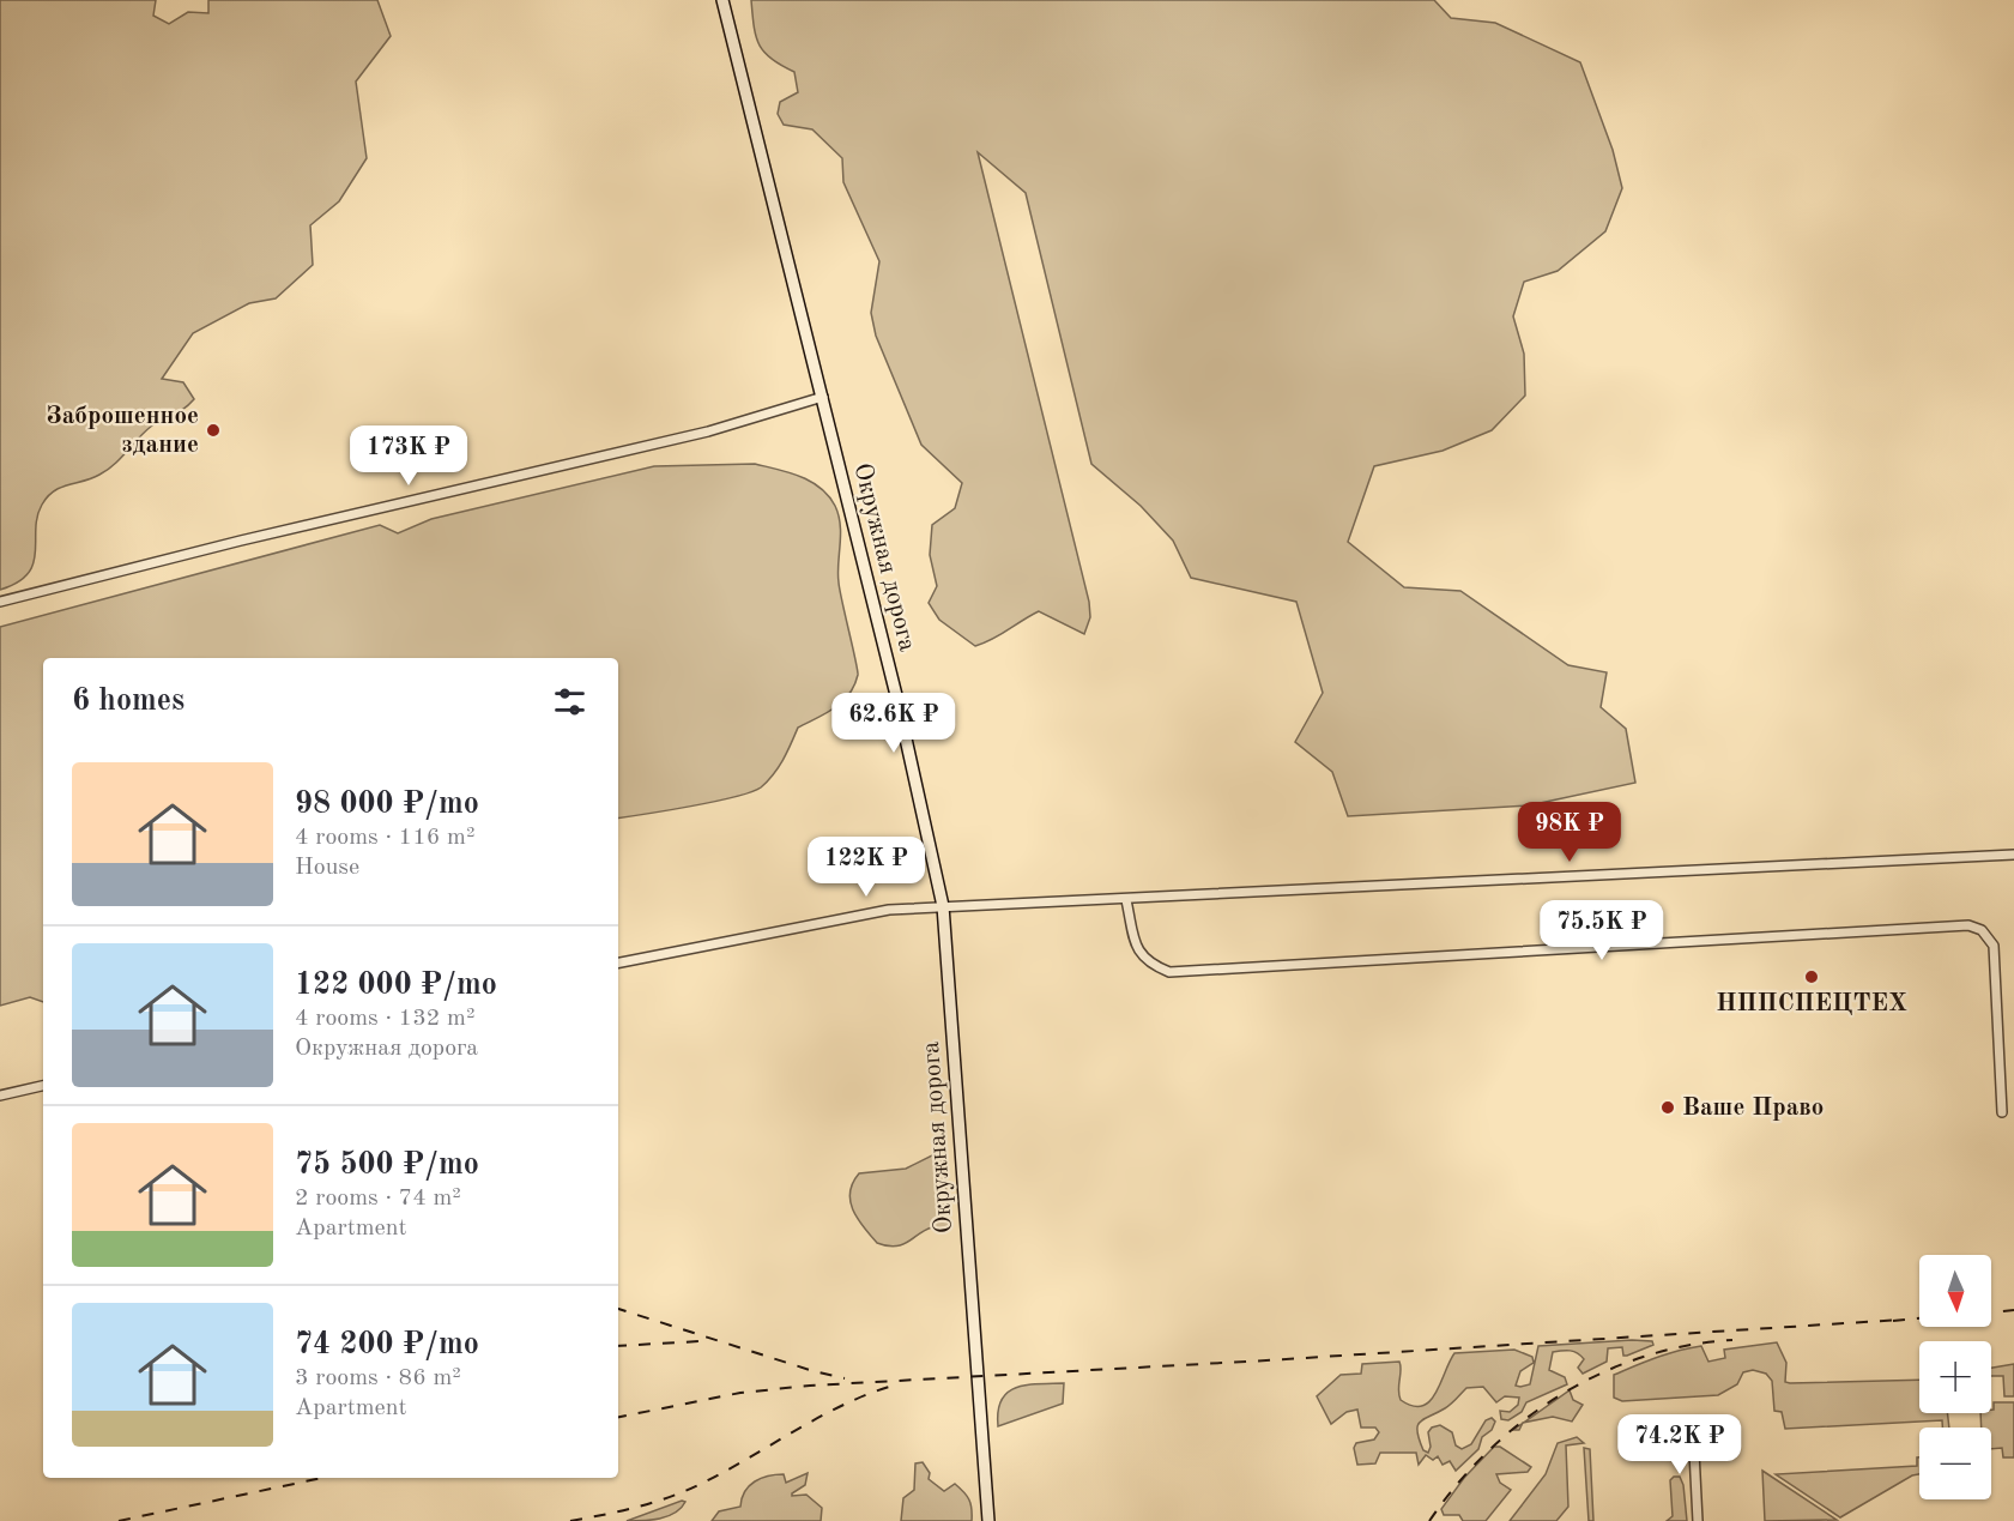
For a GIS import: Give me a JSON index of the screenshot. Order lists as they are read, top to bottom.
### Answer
{
  "streets": {
    "main road": ["Окружная дорога"]
  },
  "places": ["Заброшенное здание", "НППСПЕЦТЕХ", "Ваше Право"],
  "north": "bottom",
  "page": {
    "price": [
      "173K ₽",
      "62.6K ₽",
      "98K ₽",
      "122K ₽",
      "75.5K ₽",
      "74.2K ₽"
    ],
    "heading": "6 homes",
    "list": [
      {
        "name": "98 000 ₽/mo",
        "note": "4 rooms · 116 m² · House"
      },
      {
        "name": "122 000 ₽/mo",
        "note": "4 rooms · 132 m² · Окружная дорога"
      },
      {
        "name": "75 500 ₽/mo",
        "note": "2 rooms · 74 m² · Apartment"
      },
      {
        "name": "74 200 ₽/mo",
        "note": "3 rooms · 86 m² · Apartment"
      }
    ],
    "map_buttons": ["+", "−"]
  }
}
